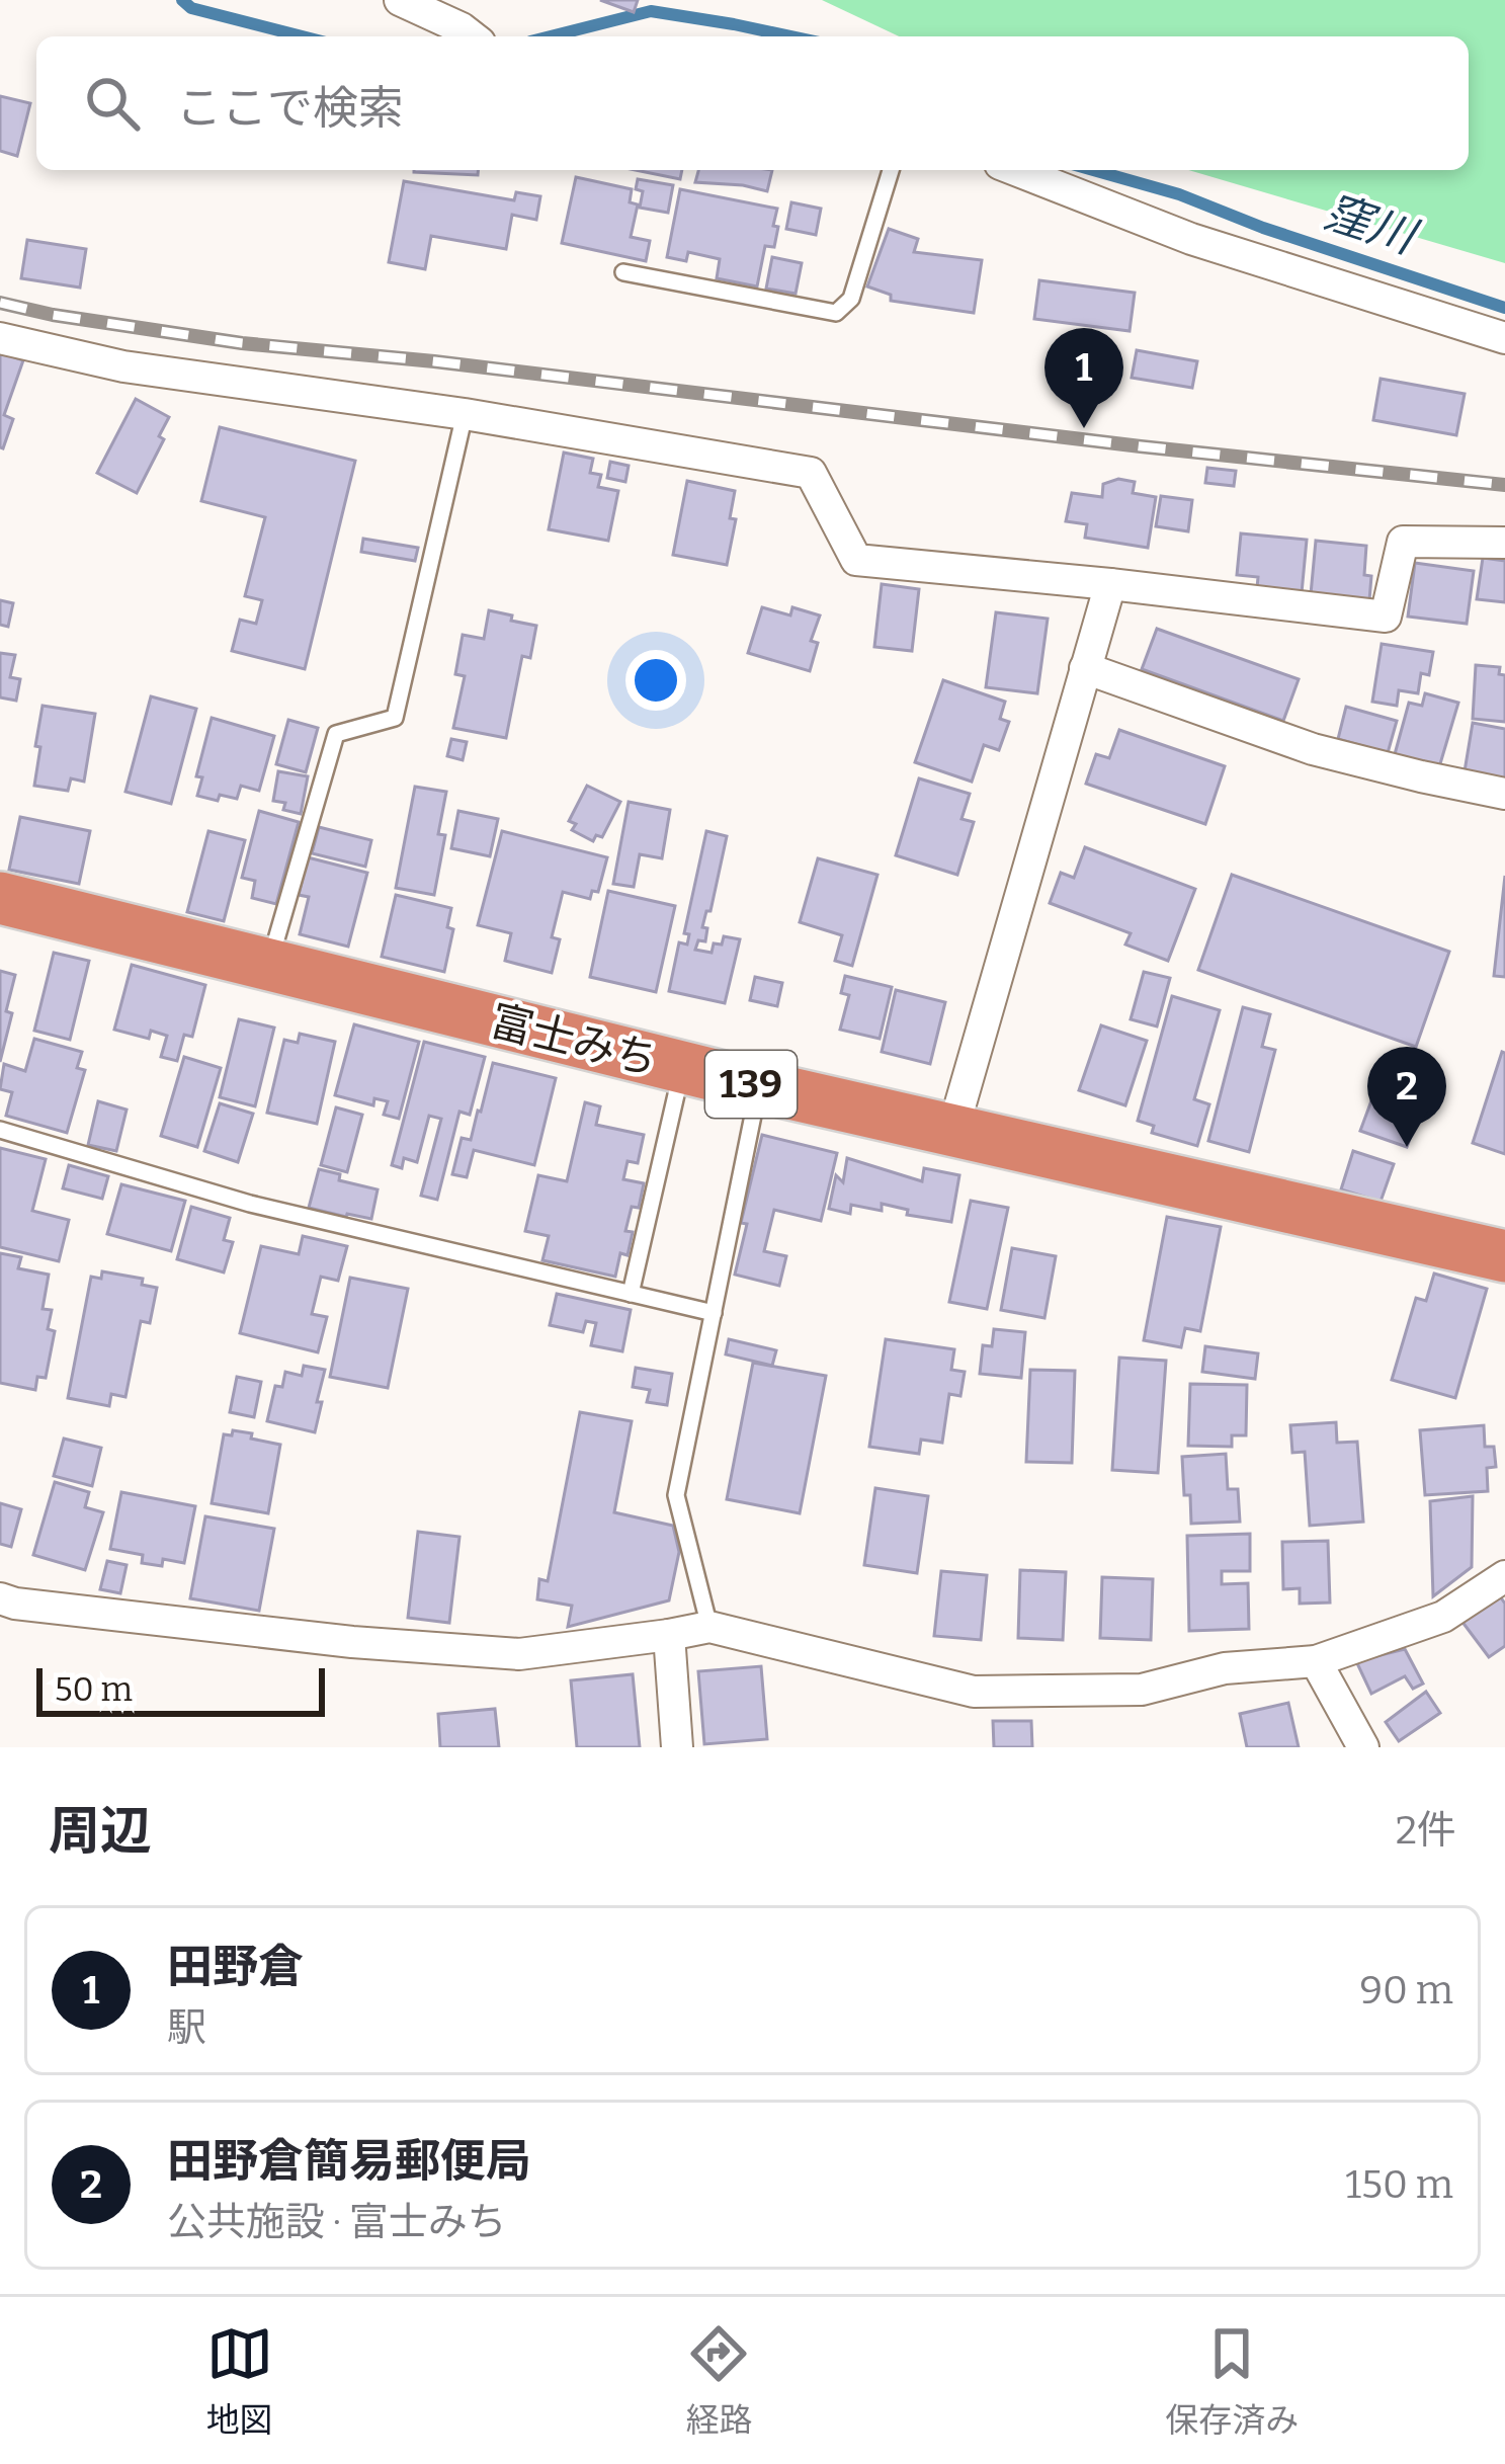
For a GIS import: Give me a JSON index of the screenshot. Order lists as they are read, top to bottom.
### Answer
{
  "streets": {
    "highway": ["富士みち", "139"]
  },
  "water": ["窪川"],
  "scale_bar": "50 m",
  "page": {
    "search": "ここで検索",
    "pins": ["1", "2"],
    "scale": "50 m",
    "heading": ["周辺", "2件"],
    "list": [
      {
        "mark": "1",
        "name": "田野倉",
        "note": "駅",
        "value": "90 m"
      },
      {
        "mark": "2",
        "name": "田野倉簡易郵便局",
        "note": "公共施設 · 富士みち",
        "value": "150 m"
      }
    ],
    "nav": ["地図", "経路", "保存済み"]
  }
}
